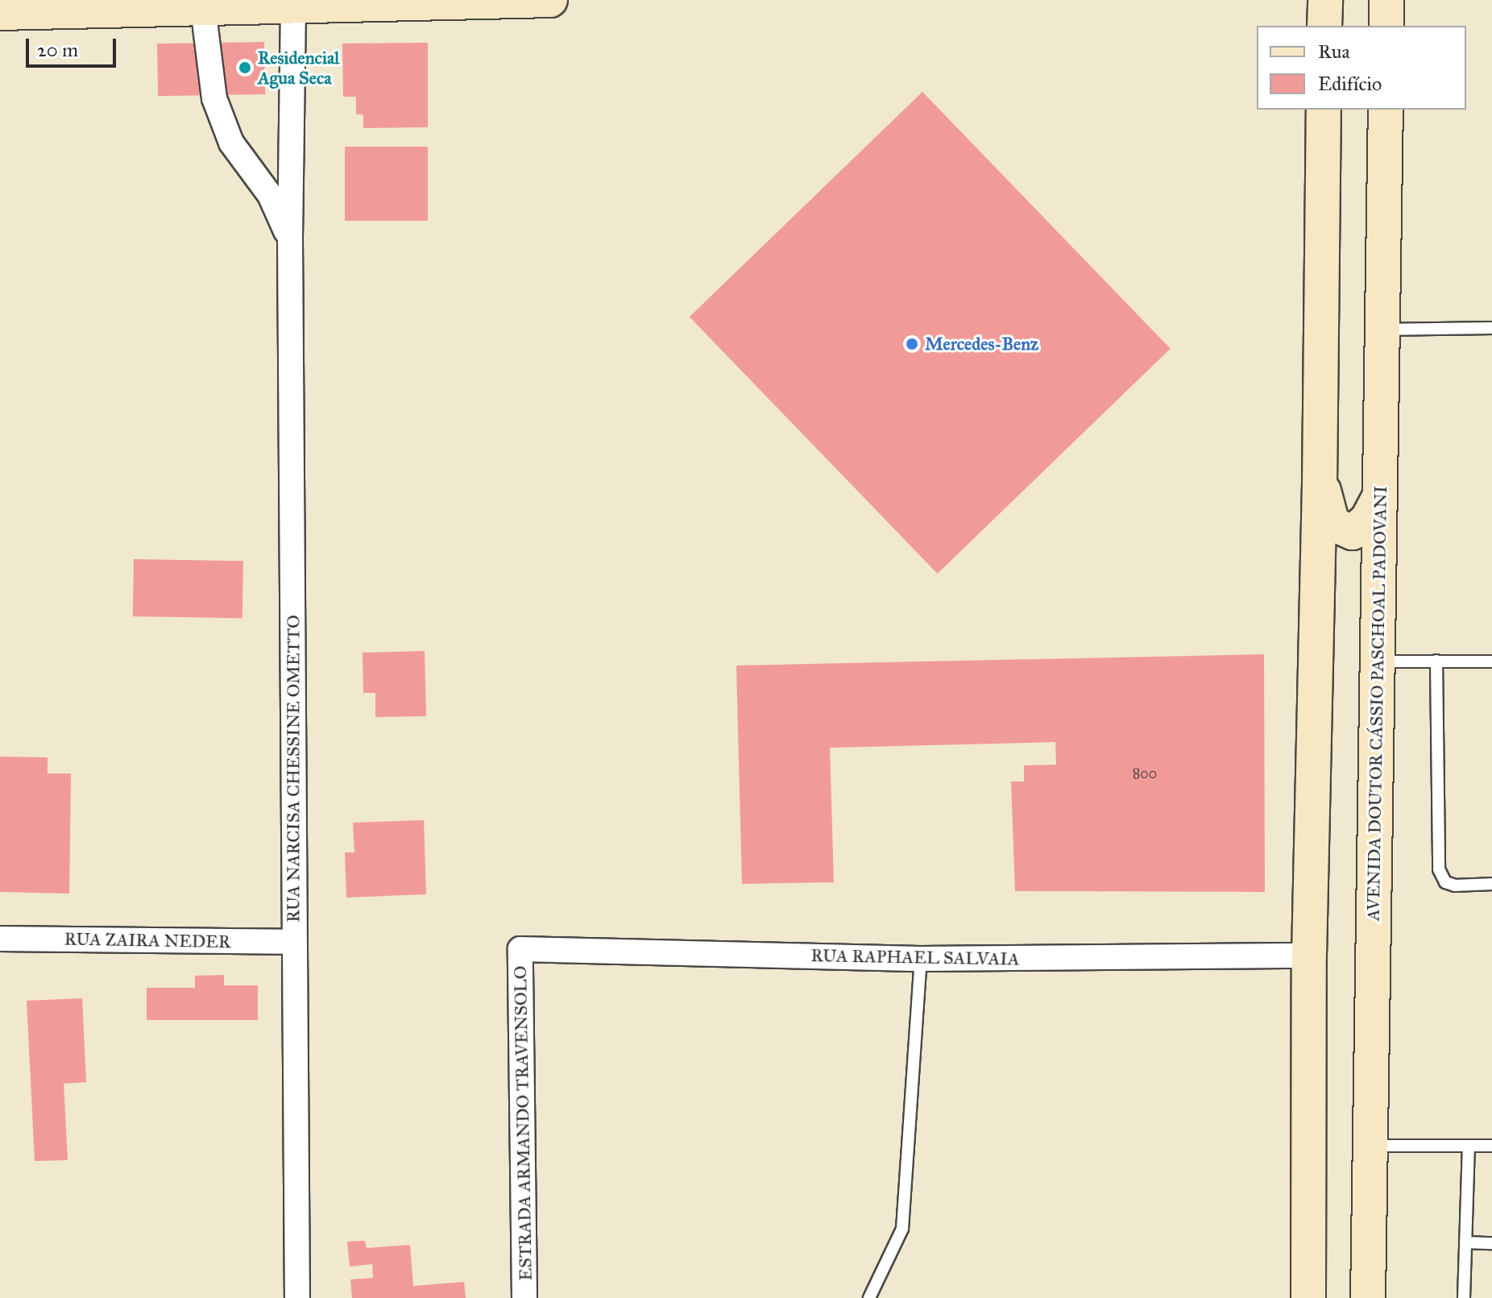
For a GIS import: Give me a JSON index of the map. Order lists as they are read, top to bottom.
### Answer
{
  "streets": {
    "main road": ["AVENIDA DOUTOR CÁSSIO PASCHOAL PADOVANI"],
    "street": [
      "RUA NARCISA CHESSINE OMETTO",
      "RUA ZAIRA NEDER",
      "RUA RAPHAEL SALVAIA",
      "ESTRADA ARMANDO TRAVENSOLO"
    ]
  },
  "crossings": [
    ["RUA NARCISA CHESSINE OMETTO", "RUA ZAIRA NEDER"],
    ["RUA RAPHAEL SALVAIA", "ESTRADA ARMANDO TRAVENSOLO"]
  ],
  "places": ["Residencial Agua Seca", "Mercedes-Benz"],
  "house_numbers": ["800"],
  "legend": ["Rua", "Edifício"],
  "scale_bar": "20 m"
}
